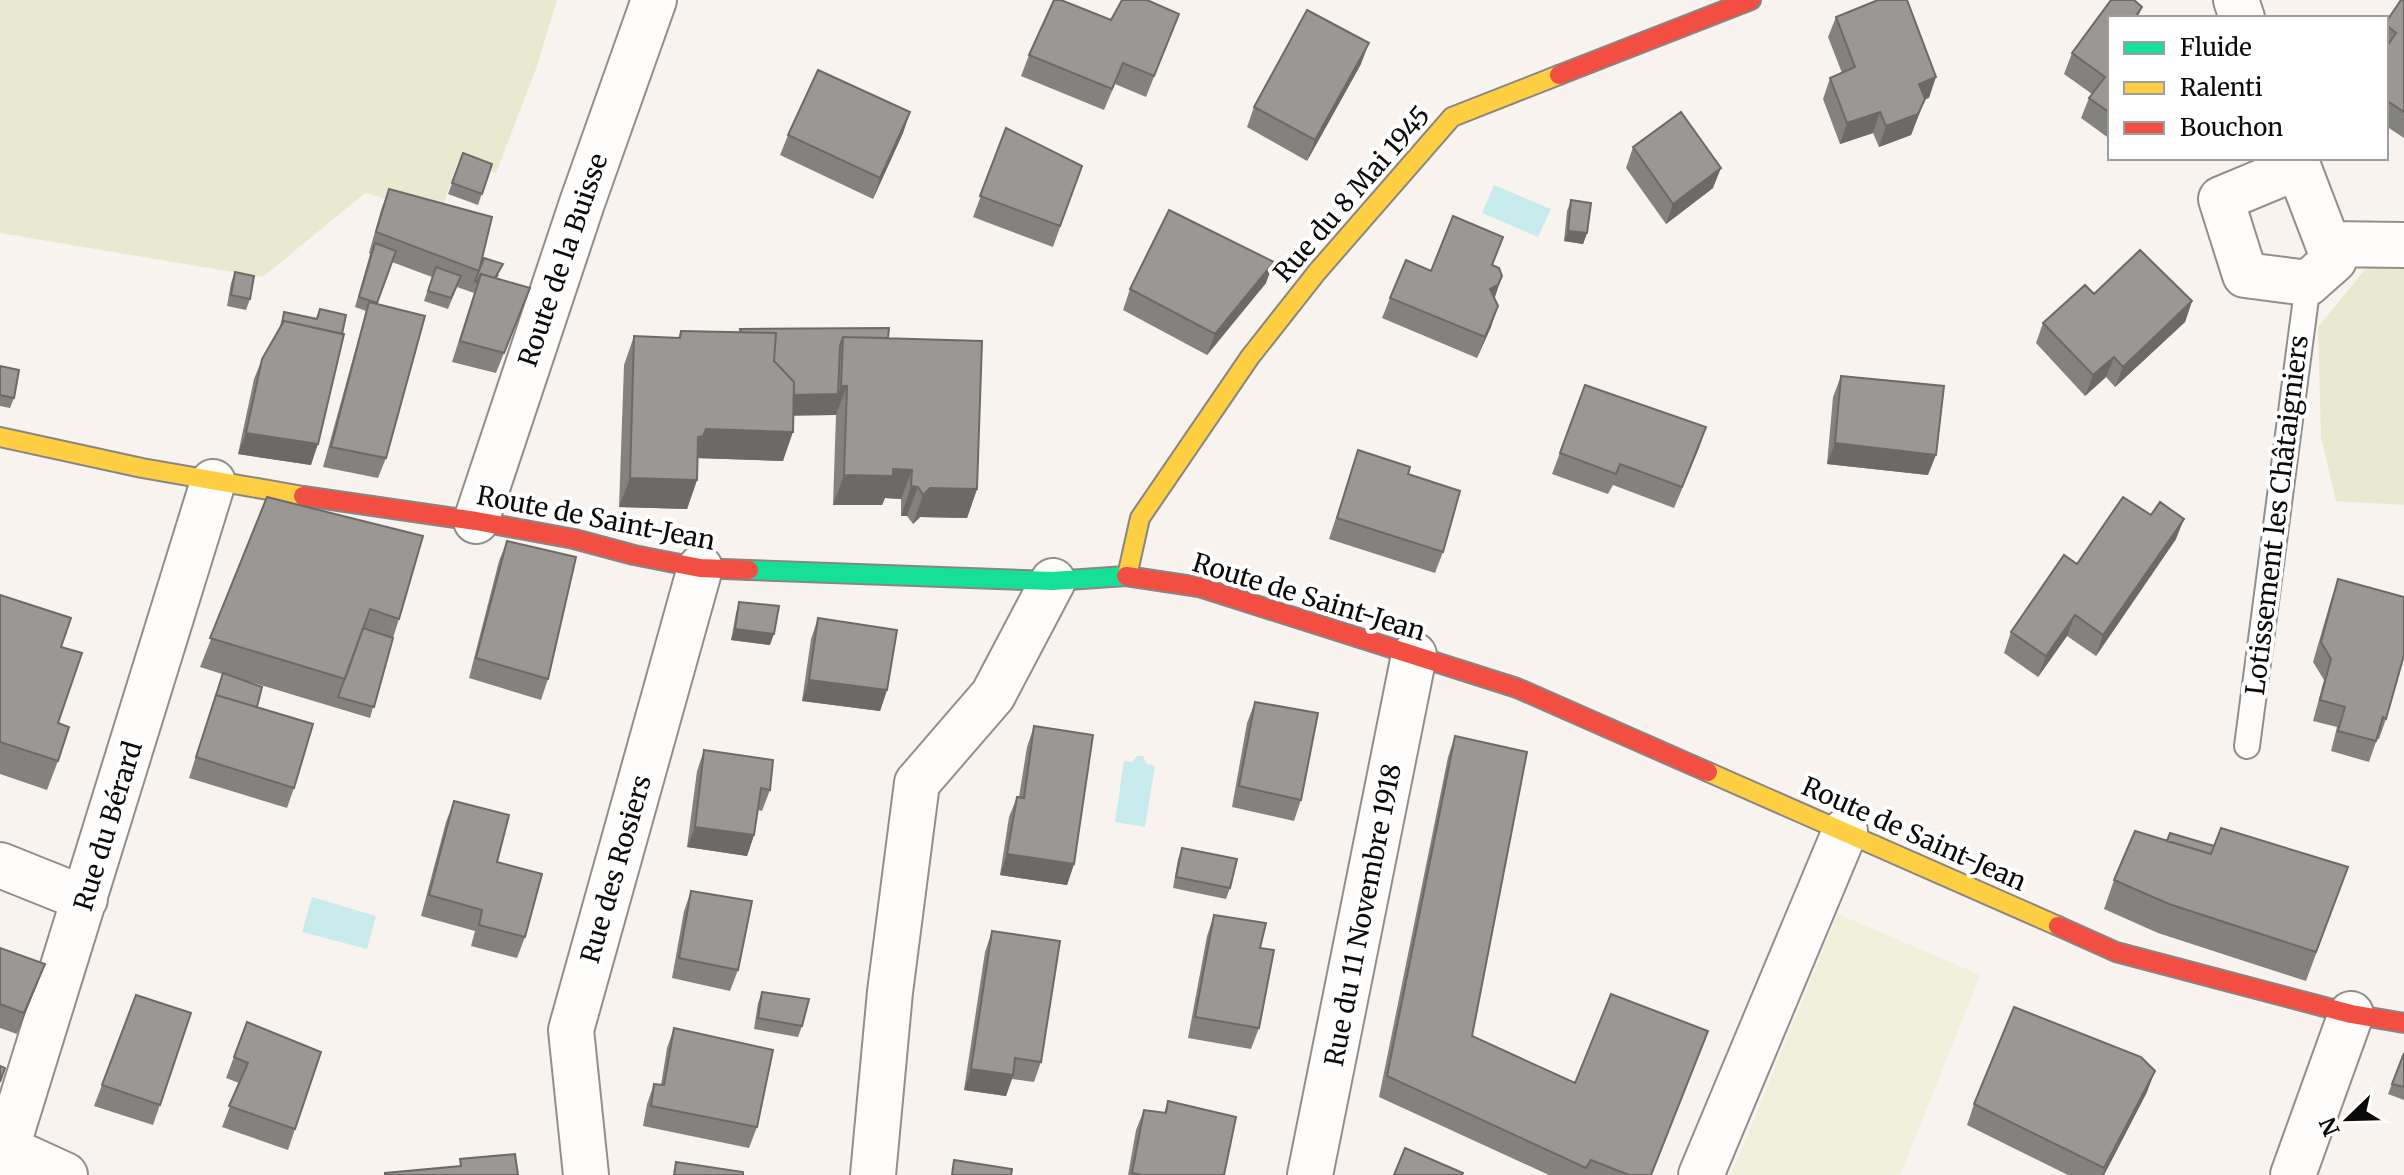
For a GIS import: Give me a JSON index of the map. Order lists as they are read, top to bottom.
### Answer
{
  "streets": {
    "main road": ["Rue du 8 Mai 1945", "Route de Saint-Jean"],
    "street": [
      "Route de la Buisse",
      "Rue du Bérard",
      "Rue des Rosiers",
      "Rue du 11 Novembre 1918"
    ],
    "lane": ["Lotissement les Châtaigniers"]
  },
  "crossings": [
    ["Rue du 8 Mai 1945", "Route de Saint-Jean"],
    ["Route de la Buisse", "Route de Saint-Jean"],
    ["Route de Saint-Jean", "Rue du Bérard"],
    ["Route de Saint-Jean", "Rue des Rosiers"],
    ["Route de Saint-Jean", "Rue du 11 Novembre 1918"]
  ],
  "legend": ["Fluide", "Ralenti", "Bouchon"],
  "north": "bottom left"
}
